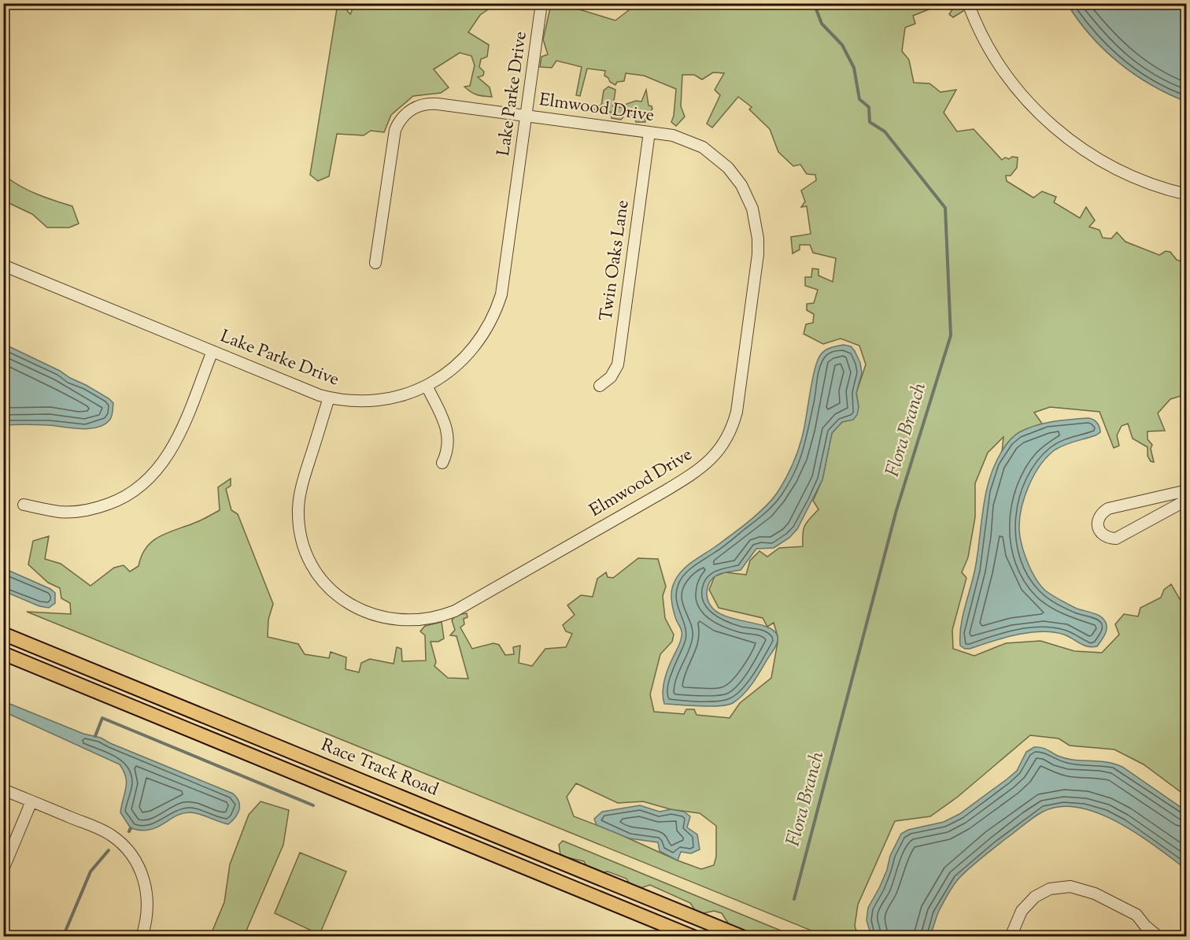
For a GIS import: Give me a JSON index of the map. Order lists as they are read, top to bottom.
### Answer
{
  "streets": {
    "main road": ["Race Track Road"],
    "street": ["Lake Parke Drive", "Elmwood Drive", "Twin Oaks Lane"]
  },
  "crossings": [
    ["Lake Parke Drive", "Elmwood Drive"],
    ["Elmwood Drive", "Twin Oaks Lane"]
  ],
  "water": ["Flora Branch"]
}
